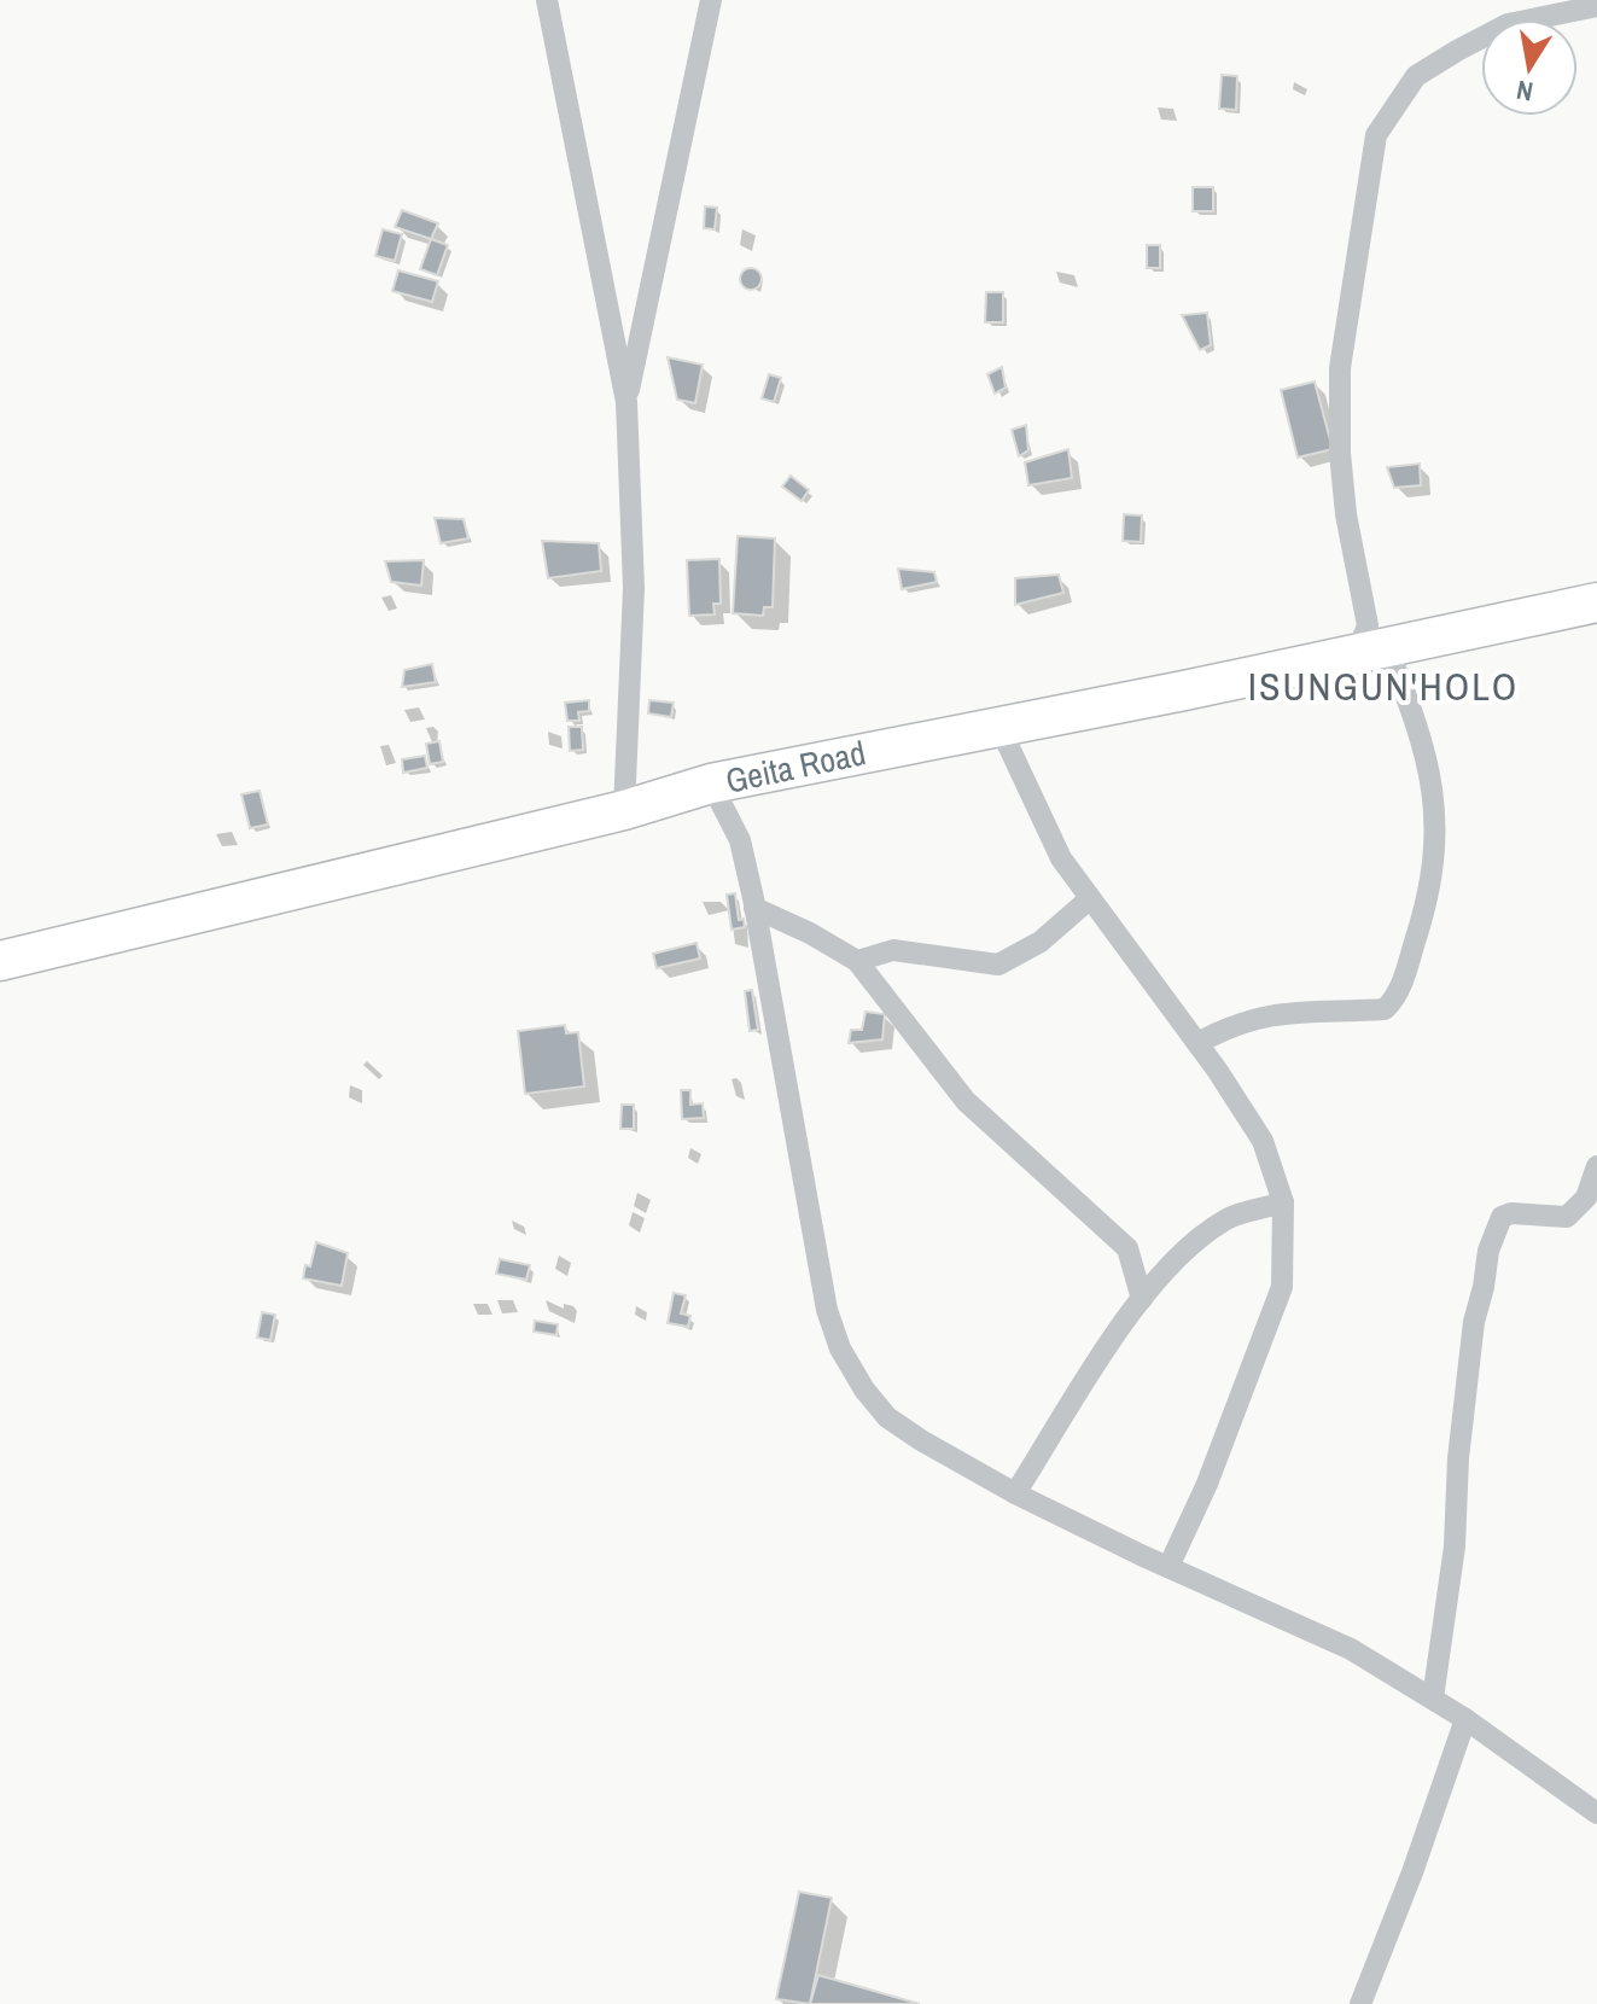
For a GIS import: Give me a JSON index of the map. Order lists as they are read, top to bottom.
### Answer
{
  "streets": {
    "highway": ["Geita Road"]
  },
  "districts": ["ISUNGUN'HOLO"],
  "north": "bottom"
}
